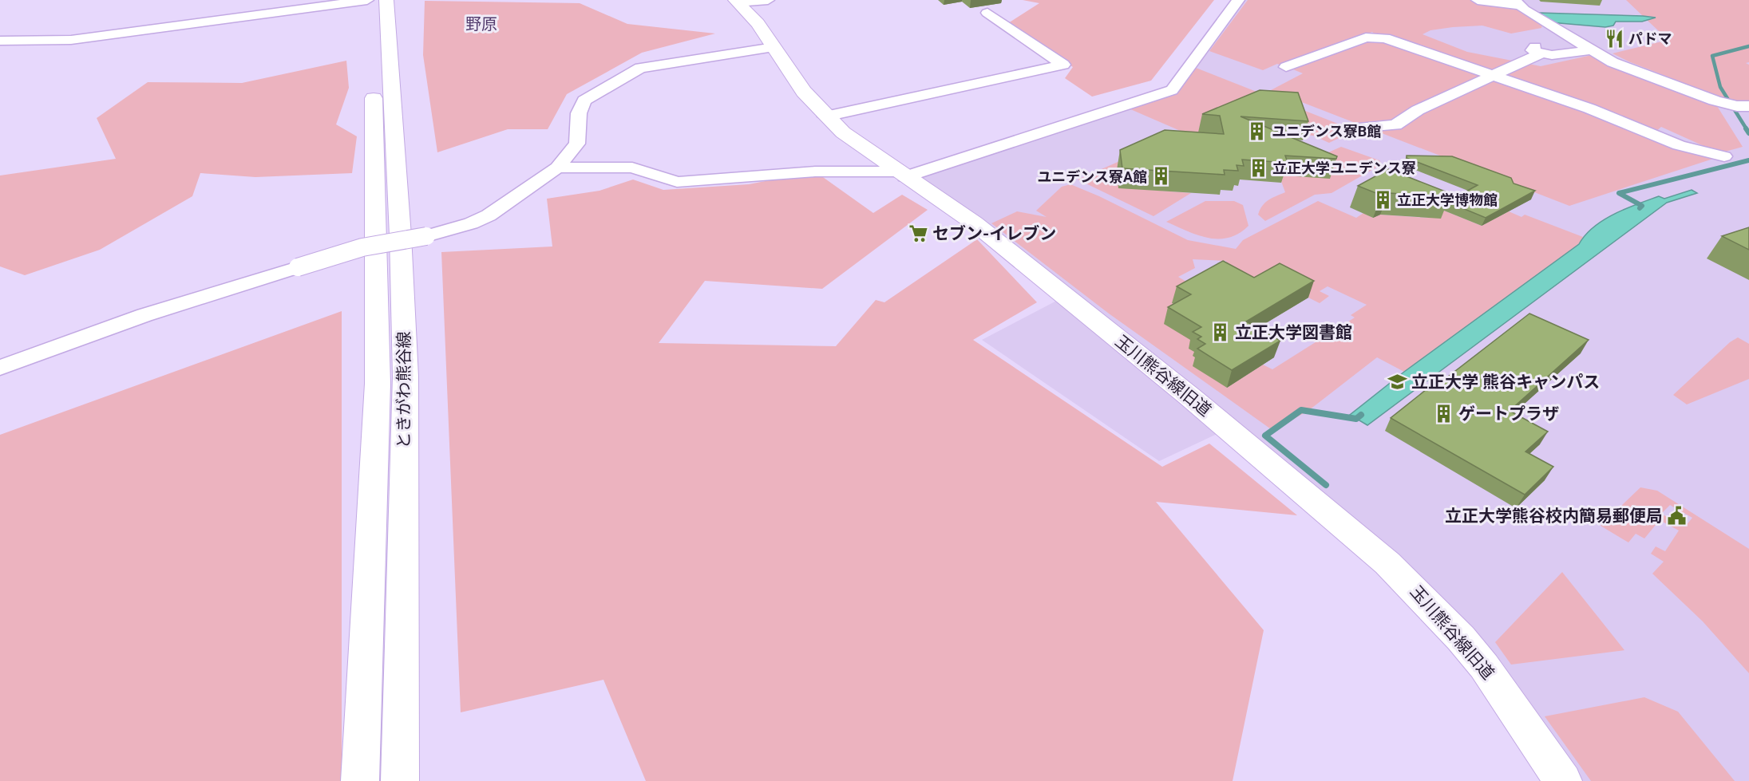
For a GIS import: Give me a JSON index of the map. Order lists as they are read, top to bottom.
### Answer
{
  "streets": {
    "main road": ["玉川熊谷線旧道", "ときがわ熊谷線"]
  },
  "districts": ["野原"],
  "places": {
    "restaurant": ["パドマ"],
    "building": [
      "ユニデンス寮B館",
      "立正大学ユニデンス寮",
      "ユニデンス寮A館",
      "立正大学博物館",
      "立正大学図書館",
      "ゲートプラザ"
    ],
    "supermarket": ["セブン-イレブン"],
    "school or university": ["立正大学 熊谷キャンパス"],
    "public building": ["立正大学熊谷校内簡易郵便局"]
  }
}
